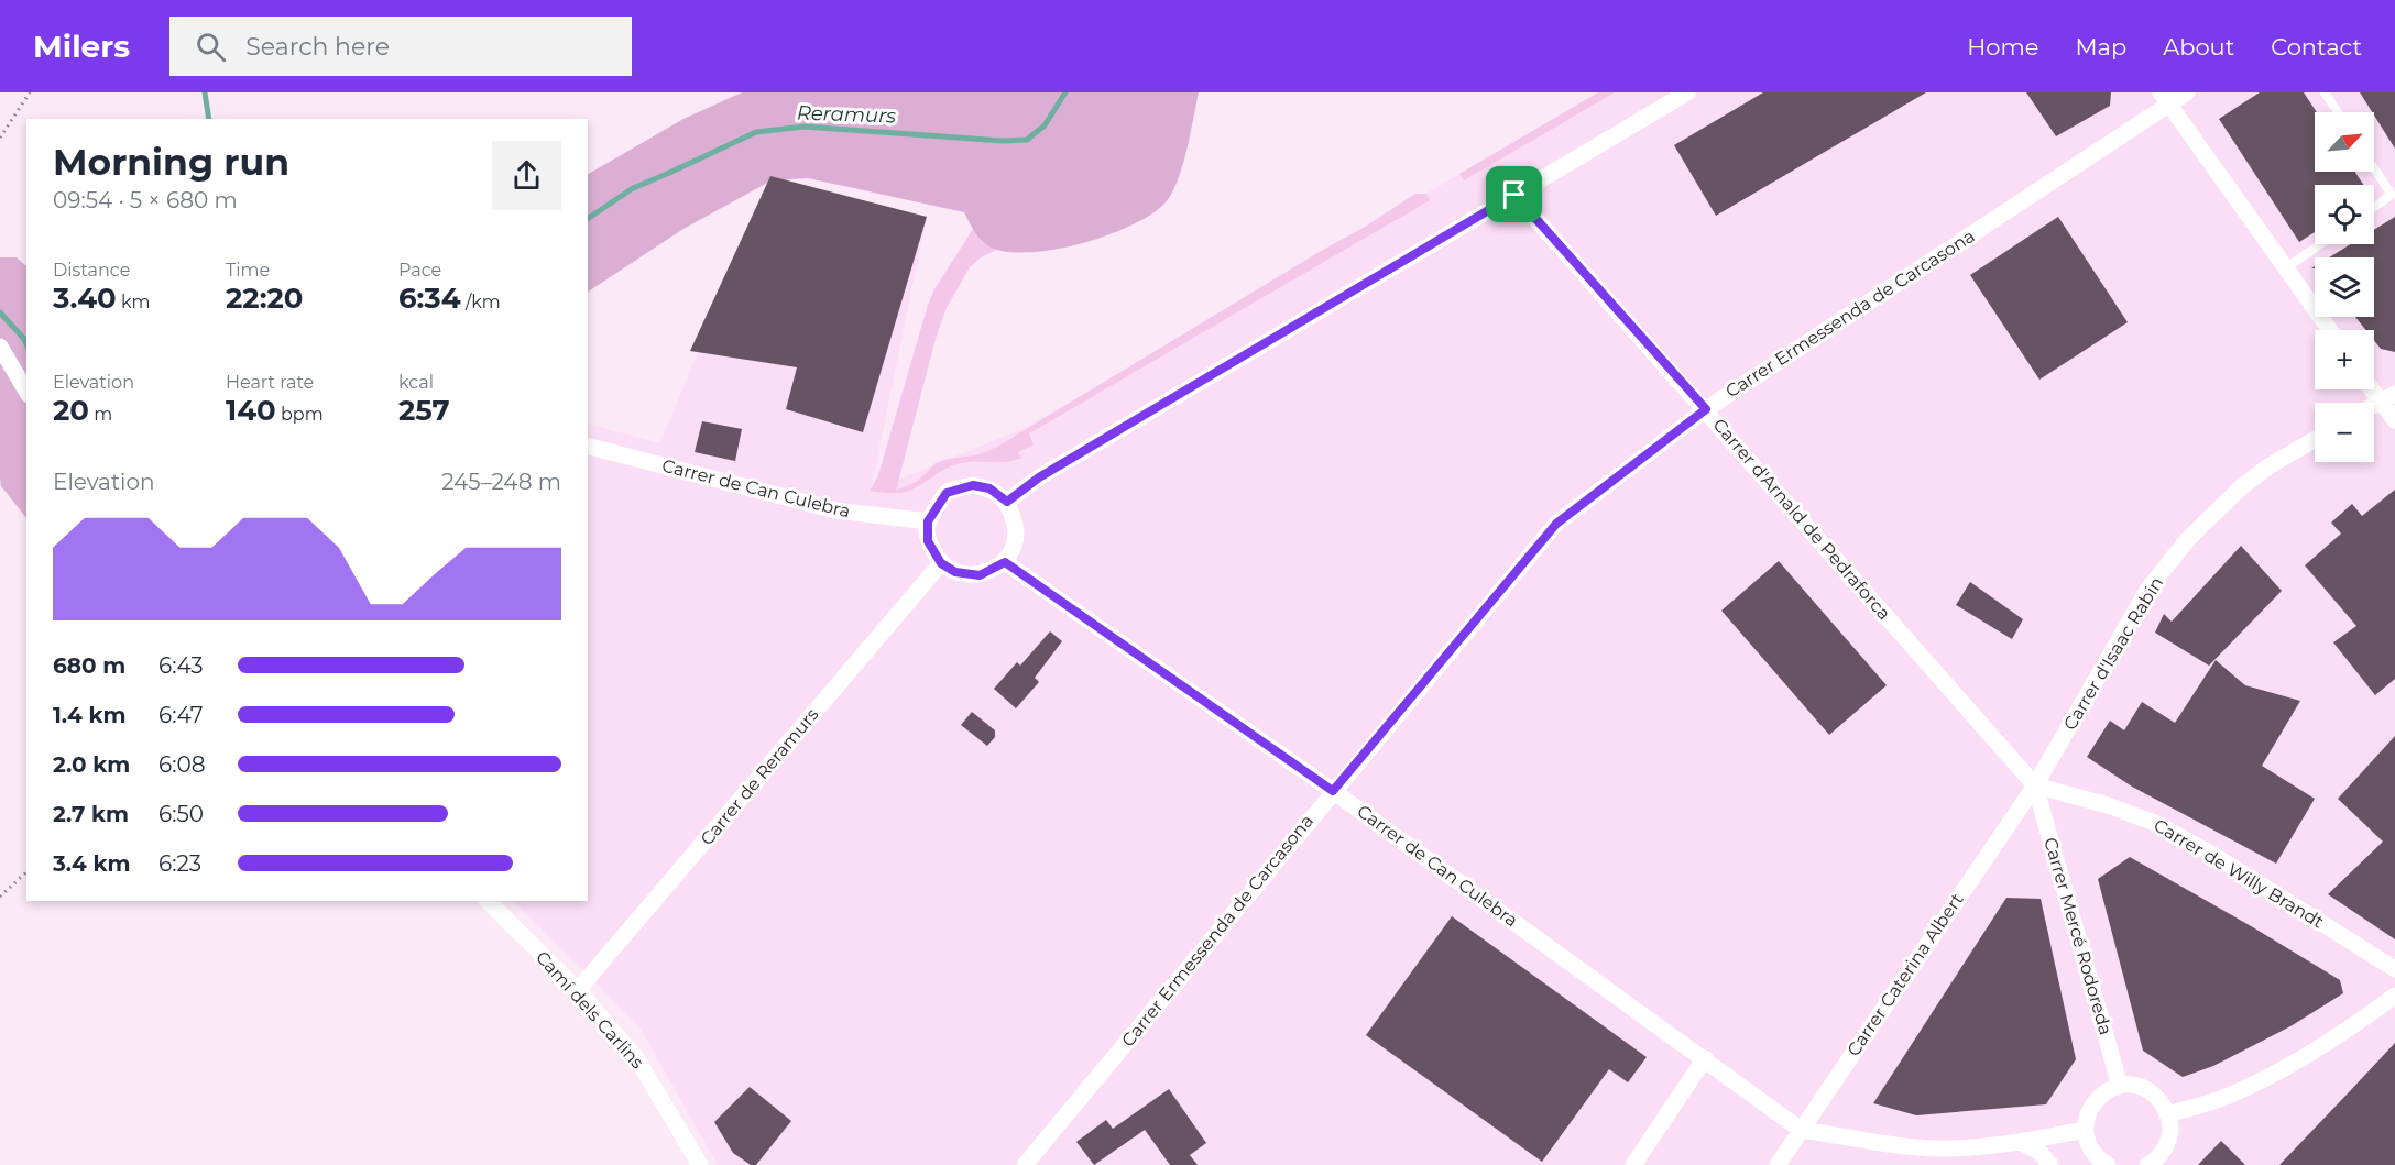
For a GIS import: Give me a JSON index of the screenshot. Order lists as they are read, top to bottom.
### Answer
{
  "streets": {
    "street": [
      "Carrer Ermessenda de Carcasona",
      "Carrer de Can Culebra",
      "Carrer d'Arnald de Pedraforca",
      "Carrer d'Isaac Rabin",
      "Carrer de Reramurs",
      "Carrer de Willy Brandt",
      "Carrer Mercé Rodoreda",
      "Carrer Caterina Albert",
      "Camí dels Carlins"
    ]
  },
  "crossings": [
    ["Carrer Ermessenda de Carcasona", "Carrer de Can Culebra"],
    ["Carrer Ermessenda de Carcasona", "Carrer d'Arnald de Pedraforca"],
    ["Carrer de Can Culebra", "Carrer de Reramurs"],
    ["Carrer de Can Culebra", "Carrer Caterina Albert"],
    ["Carrer d'Arnald de Pedraforca", "Carrer d'Isaac Rabin"],
    ["Carrer d'Arnald de Pedraforca", "Carrer de Willy Brandt"],
    ["Carrer d'Arnald de Pedraforca", "Carrer Mercé Rodoreda"],
    ["Carrer d'Arnald de Pedraforca", "Carrer Caterina Albert"],
    ["Carrer d'Isaac Rabin", "Carrer de Willy Brandt"],
    ["Carrer d'Isaac Rabin", "Carrer Mercé Rodoreda"],
    ["Carrer d'Isaac Rabin", "Carrer Caterina Albert"],
    ["Carrer de Reramurs", "Camí dels Carlins"],
    ["Carrer de Willy Brandt", "Carrer Mercé Rodoreda"],
    ["Carrer de Willy Brandt", "Carrer Caterina Albert"],
    ["Carrer Mercé Rodoreda", "Carrer Caterina Albert"]
  ],
  "water": ["Reramurs"],
  "north": "top right",
  "page": {
    "header": "Milers",
    "search": "Search here",
    "nav": [
      "Home",
      "Map",
      "About",
      "Contact"
    ],
    "map_buttons": ["+", "−"],
    "heading": ["Morning run", "09:54 · 5 × 680 m"],
    "stats": [
      ["Distance", "3.40 km"],
      ["Time", "22:20"],
      ["Pace", "6:34 /km"],
      ["Elevation", "20 m"],
      ["Heart rate", "140 bpm"],
      ["kcal", "257"]
    ],
    "chart": ["Elevation", "245–248 m"],
    "list": [
      {
        "name": "680 m",
        "note": "6:43"
      },
      {
        "name": "1.4 km",
        "note": "6:47"
      },
      {
        "name": "2.0 km",
        "note": "6:08"
      },
      {
        "name": "2.7 km",
        "note": "6:50"
      },
      {
        "name": "3.4 km",
        "note": "6:23"
      }
    ]
  }
}
